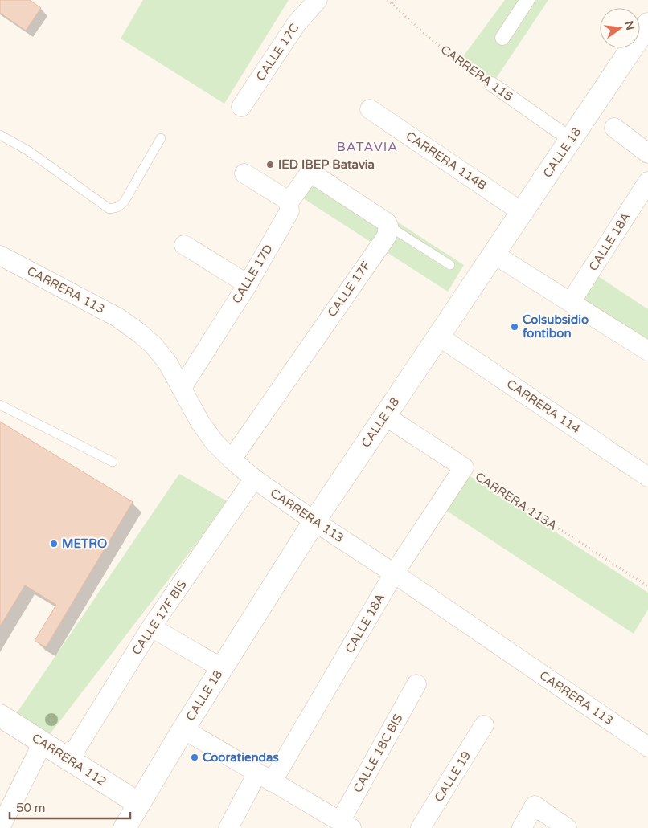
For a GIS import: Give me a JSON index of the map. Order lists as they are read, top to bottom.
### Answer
{
  "streets": {
    "street": [
      "CALLE 17C",
      "CARRERA 115",
      "CALLE 18",
      "CARRERA 114B",
      "CALLE 18A",
      "CALLE 17D",
      "CALLE 17F",
      "CARRERA 113",
      "CARRERA 114",
      "CARRERA 113A",
      "CALLE 17F BIS",
      "CALLE 18C BIS",
      "CARRERA 112",
      "CALLE 19"
    ]
  },
  "crossings": [
    ["CARRERA 115", "CALLE 18"],
    ["CALLE 18", "CARRERA 114B"],
    ["CALLE 18", "CARRERA 113"],
    ["CALLE 18", "CARRERA 114"],
    ["CALLE 18", "CARRERA 113A"],
    ["CALLE 18", "CARRERA 112"],
    ["CALLE 18A", "CARRERA 113"],
    ["CALLE 18A", "CARRERA 113A"],
    ["CALLE 17D", "CARRERA 113"],
    ["CALLE 17F", "CARRERA 113"],
    ["CARRERA 113", "CALLE 17F BIS"],
    ["CALLE 17F BIS", "CARRERA 112"]
  ],
  "districts": ["BATAVIA"],
  "places": [
    "IED IBEP Batavia",
    "Colsubsidio fontibon",
    "METRO",
    "Cooratiendas"
  ],
  "scale_bar": "50 m",
  "north": "right"
}
